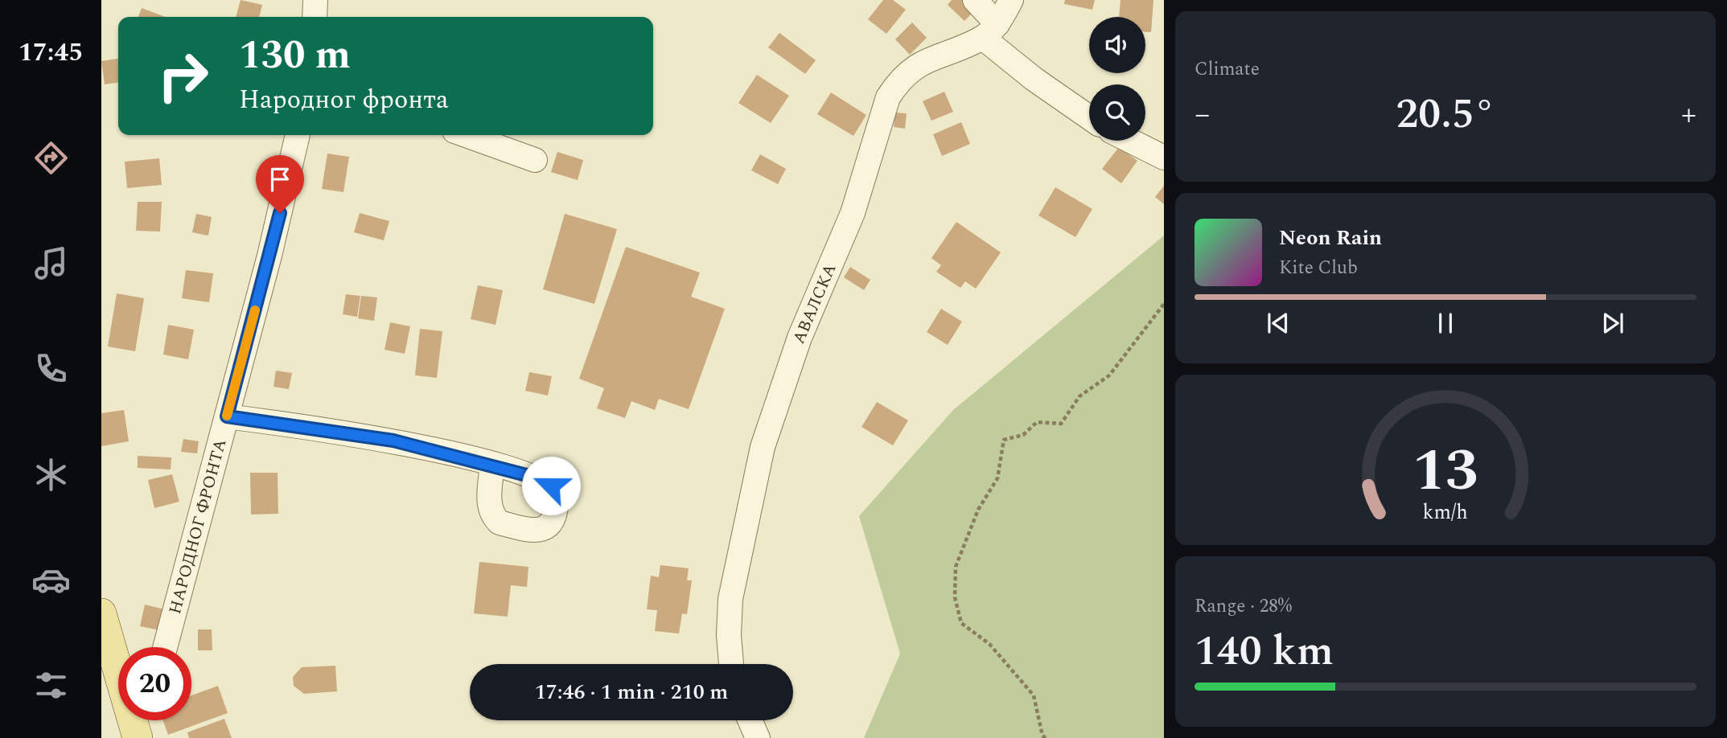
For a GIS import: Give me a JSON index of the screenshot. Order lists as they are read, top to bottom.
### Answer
{
  "streets": {
    "street": ["АВАЛСКА", "НАРОДНОГ ФРОНТА"]
  },
  "page": {
    "tabs": "17:45",
    "tile": [
      "Climate",
      ["Range · 28%", "140 km"]
    ],
    "turn": ["130 m", "Народног фронта"],
    "heat": ["−", "20.5°", "+"],
    "song": ["Neon Rain", "Kite Club"],
    "limit": "20",
    "trip": "17:46 · 1 min · 210 m",
    "gauge": ["13", "km/h"]
  }
}
